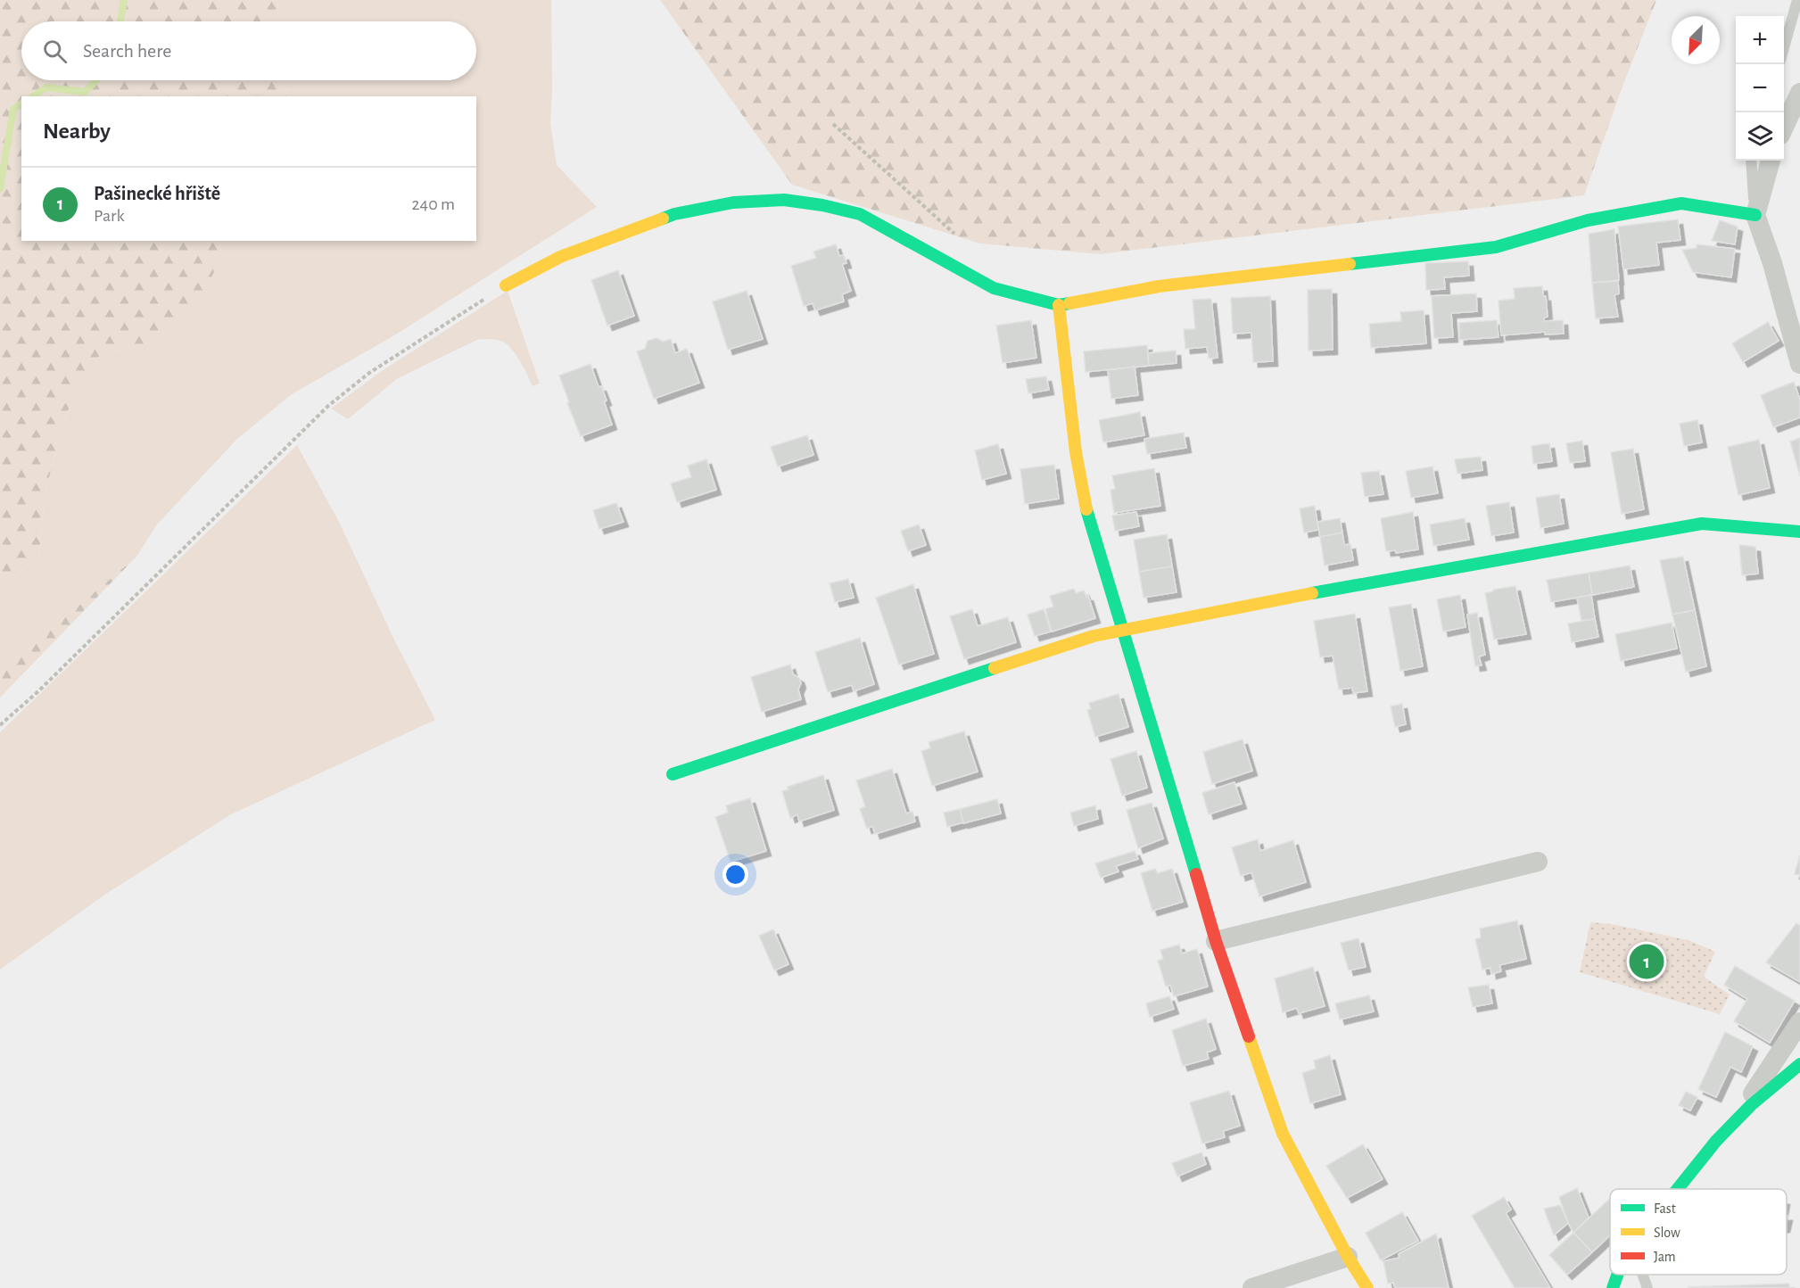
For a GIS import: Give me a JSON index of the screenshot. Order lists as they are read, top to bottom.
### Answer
{
  "legend": ["Fast", "Slow", "Jam"],
  "north": "bottom left",
  "page": {
    "map_buttons": ["+", "−"],
    "search": "Search here",
    "heading": "Nearby",
    "list": [
      {
        "mark": "1",
        "name": "Pašinecké hřiště",
        "note": "Park",
        "value": "240 m"
      }
    ],
    "pins": "1"
  }
}
